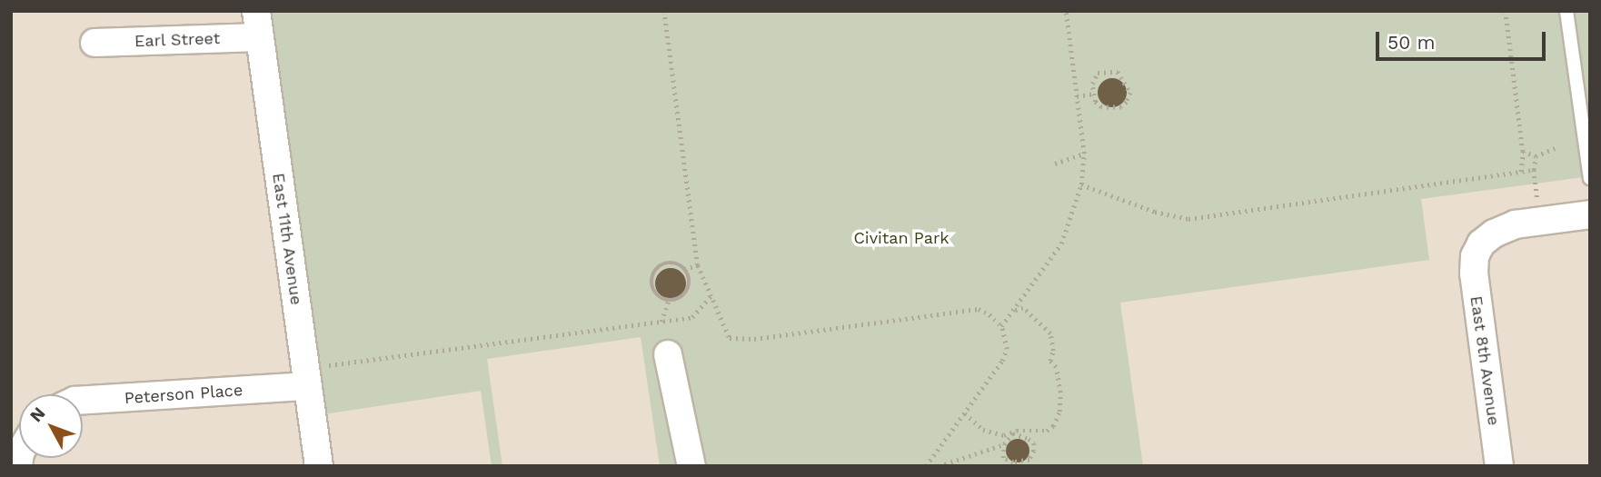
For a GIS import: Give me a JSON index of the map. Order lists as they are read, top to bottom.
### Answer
{
  "streets": {
    "street": [
      "Earl Street",
      "East 11th Avenue",
      "East 8th Avenue",
      "Peterson Place"
    ]
  },
  "crossings": [
    ["Earl Street", "East 11th Avenue"],
    ["East 11th Avenue", "Peterson Place"]
  ],
  "parks": ["Civitan Park"],
  "scale_bar": "50 m",
  "north": "top left"
}
